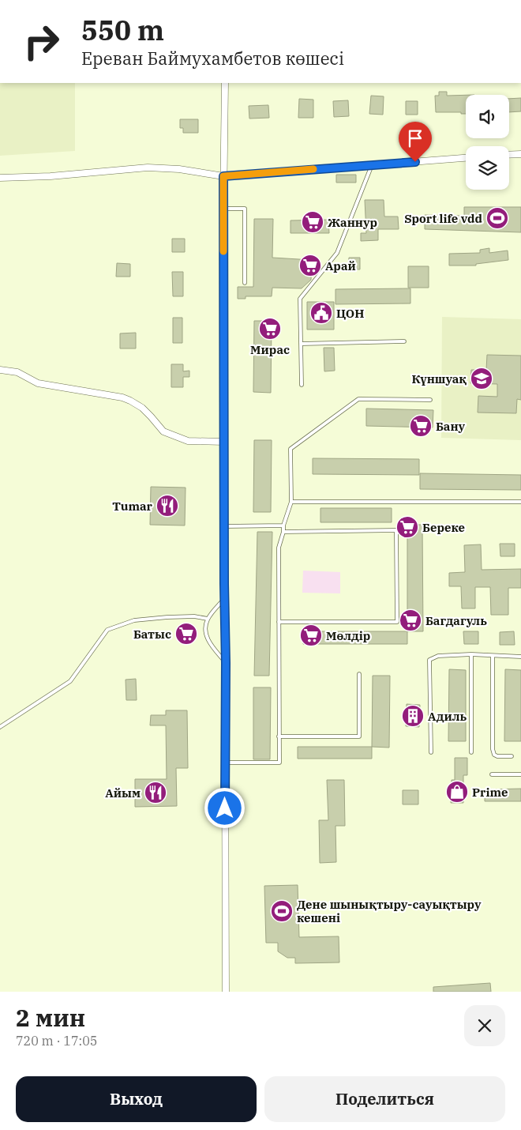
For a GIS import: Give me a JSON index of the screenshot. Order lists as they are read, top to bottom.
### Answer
{
  "places": {
    "sports": ["Sport life vdd", "Дене шынықтыру-сауықтыру кешені"],
    "supermarket": [
      "Жаннур",
      "Арай",
      "Мирас",
      "Бану",
      "Береке",
      "Багдагуль",
      "Батыс",
      "Мөлдір"
    ],
    "public building": ["ЦОН"],
    "school or university": ["Күншуақ"],
    "restaurant": ["Tumar", "Айым"],
    "building": ["Адиль"],
    "shop": ["Prime"]
  },
  "page": {
    "turn": ["550 m", "Ереван Баймухамбетов көшесі"],
    "heading": ["2 мин", "720 m · 17:05"],
    "buttons": ["Выход", "Поделиться"]
  }
}
